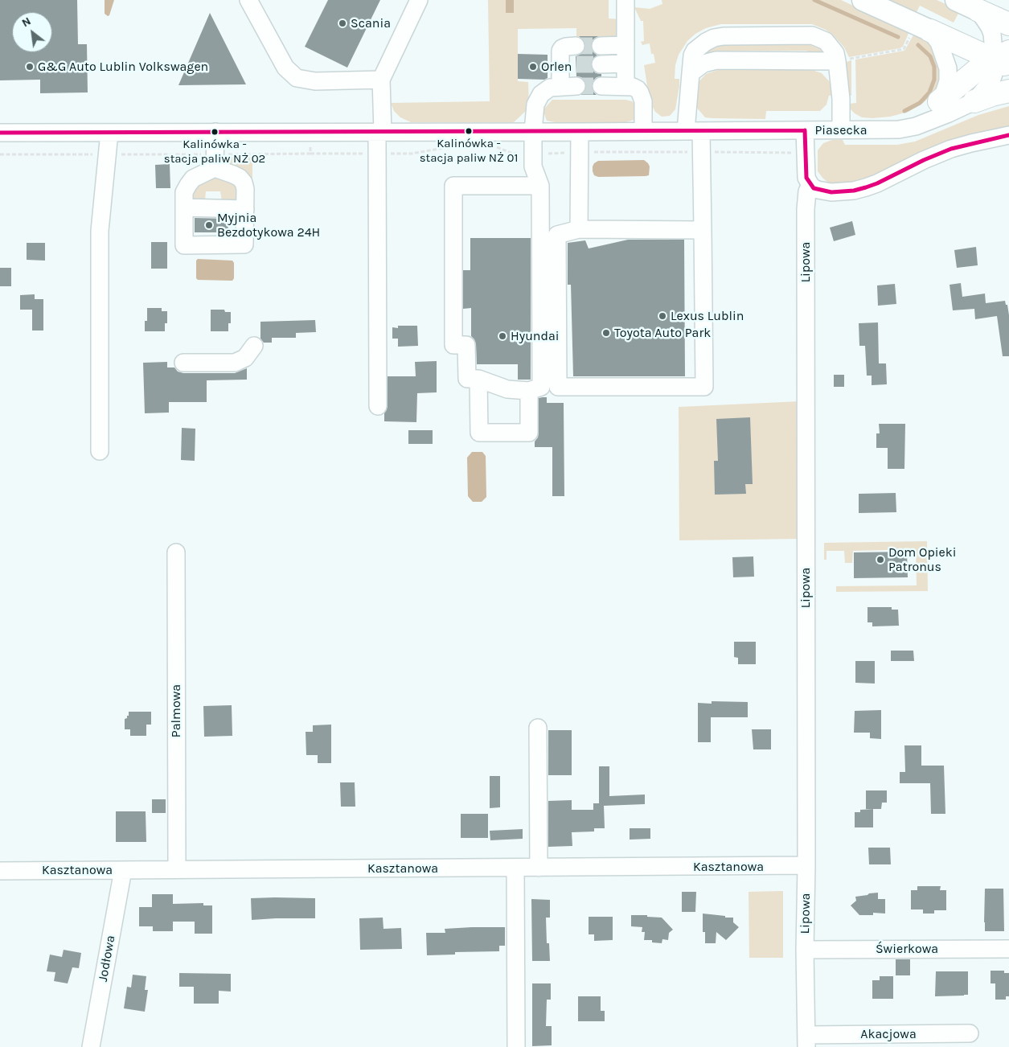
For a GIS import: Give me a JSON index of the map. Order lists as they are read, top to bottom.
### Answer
{
  "streets": {
    "street": [
      "Piasecka",
      "Lipowa",
      "Palmowa",
      "Kasztanowa",
      "Świerkowa",
      "Jodłowa",
      "Akacjowa"
    ]
  },
  "crossings": [
    ["Piasecka", "Lipowa"],
    ["Lipowa", "Kasztanowa"],
    ["Lipowa", "Świerkowa"],
    ["Lipowa", "Akacjowa"],
    ["Palmowa", "Kasztanowa"],
    ["Kasztanowa", "Jodłowa"]
  ],
  "places": [
    "Scania",
    "G&G Auto Lublin Volkswagen",
    "Orlen",
    "Kalinówka - stacja paliw NŻ 01",
    "Kalinówka - stacja paliw NŻ 02",
    "Myjnia Bezdotykowa 24H",
    "Lexus Lublin",
    "Toyota Auto Park",
    "Hyundai",
    "Dom Opieki Patronus"
  ],
  "north": "top left"
}
